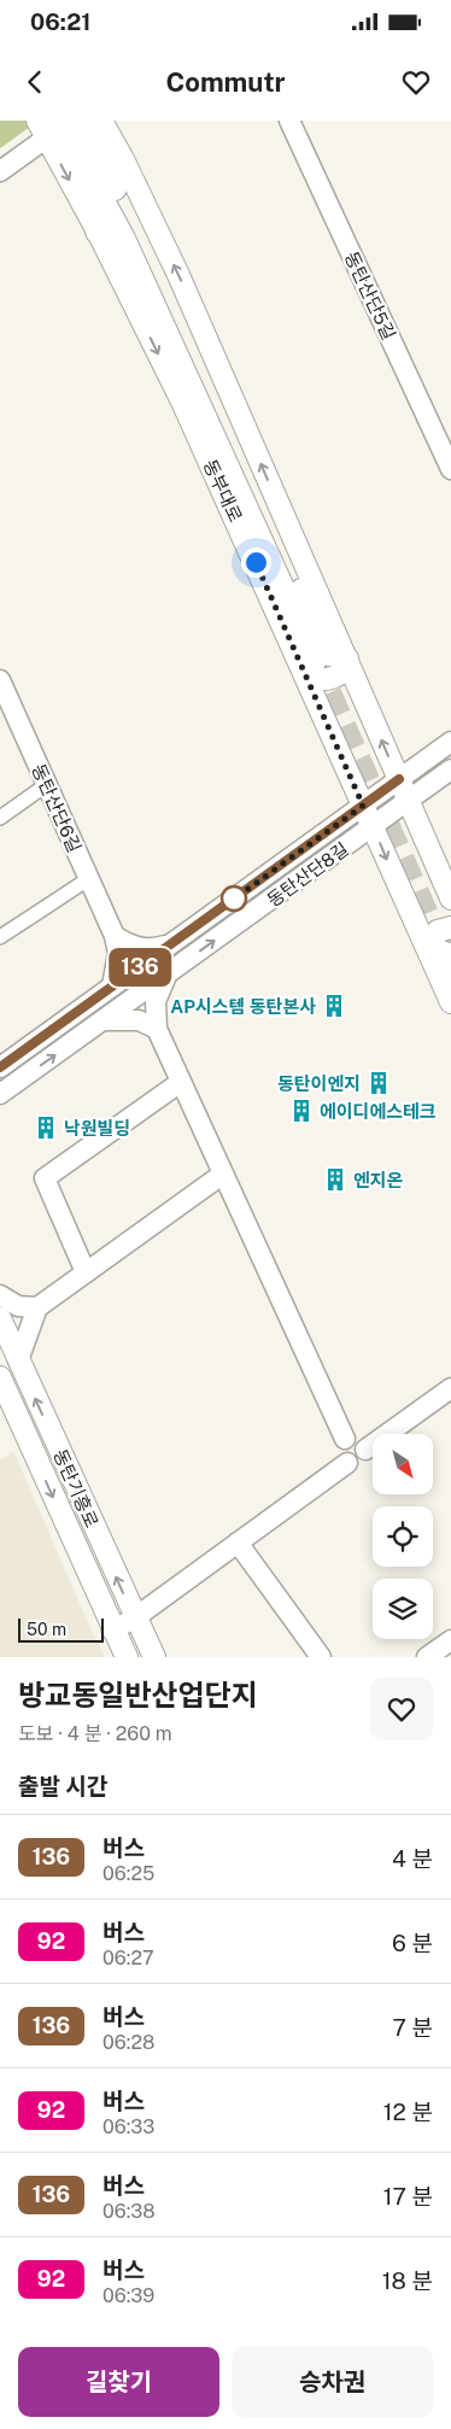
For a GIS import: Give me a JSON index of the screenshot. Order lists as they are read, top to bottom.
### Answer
{
  "streets": {
    "highway": ["동부대로"],
    "main road": ["동탄기흥로"],
    "street": ["동탄산단5길", "동탄산단6길", "동탄산단8길"]
  },
  "crossings": [
    ["동부대로", "동탄산단8길"]
  ],
  "places": {
    "building": [
      "AP시스템 동탄본사",
      "동탄이엔지",
      "에이디에스테크",
      "낙원빌딩",
      "엔지온"
    ]
  },
  "lines": ["bus line 136"],
  "scale_bar": "50 m",
  "north": "bottom right",
  "page": {
    "status": "06:21",
    "header": "Commutr",
    "on_map": "136",
    "scale": "50 m",
    "heading": [
      ["방교동일반산업단지", "도보 · 4 분 · 260 m"],
      "출발 시간"
    ],
    "list": [
      {
        "mark": "136",
        "name": "버스",
        "note": "06:25",
        "value": "4 분"
      },
      {
        "mark": "92",
        "name": "버스",
        "note": "06:27",
        "value": "6 분"
      },
      {
        "mark": "136",
        "name": "버스",
        "note": "06:28",
        "value": "7 분"
      },
      {
        "mark": "92",
        "name": "버스",
        "note": "06:33",
        "value": "12 분"
      },
      {
        "mark": "136",
        "name": "버스",
        "note": "06:38",
        "value": "17 분"
      },
      {
        "mark": "92",
        "name": "버스",
        "note": "06:39",
        "value": "18 분"
      }
    ],
    "buttons": ["길찾기", "승차권"]
  }
}
